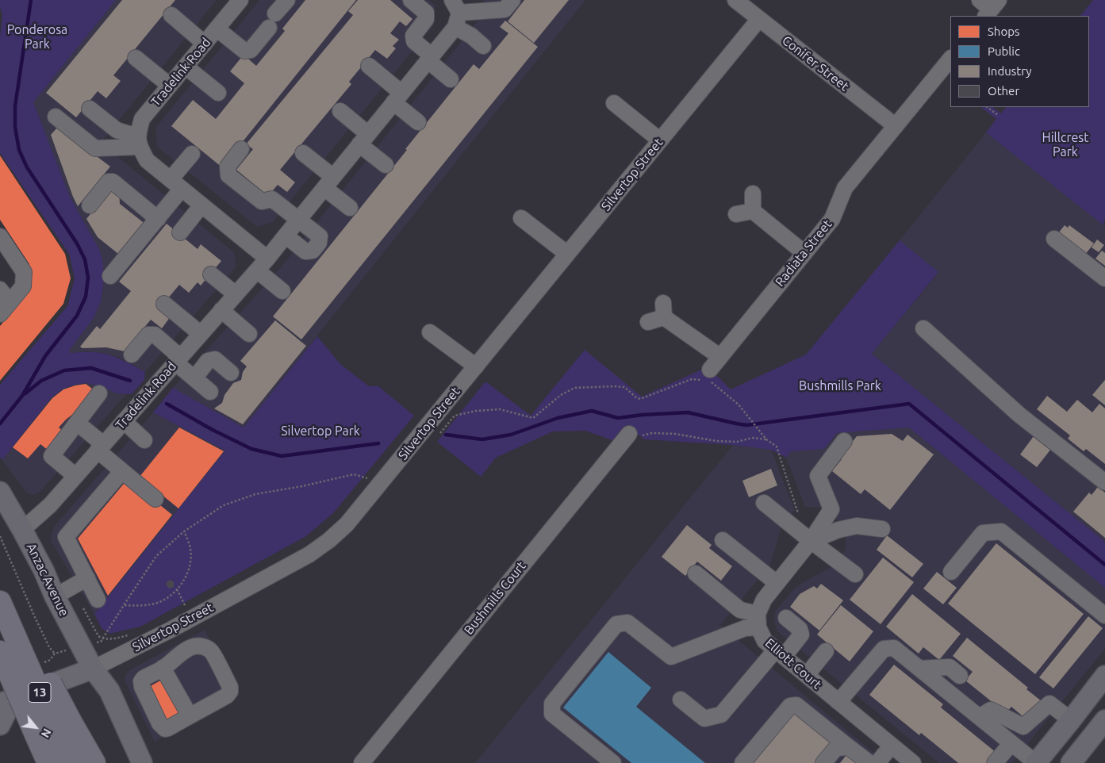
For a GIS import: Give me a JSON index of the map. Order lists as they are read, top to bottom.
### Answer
{
  "streets": {
    "highway": ["13"],
    "main road": ["Silvertop Street", "Anzac Avenue"],
    "street": [
      "Conifer Street",
      "Tradelink Road",
      "Radiata Street",
      "Bushmills Court",
      "Elliott Court"
    ]
  },
  "crossings": [
    ["Conifer Street", "Silvertop Street"],
    ["Conifer Street", "Radiata Street"],
    ["Tradelink Road", "Anzac Avenue"],
    ["Silvertop Street", "Anzac Avenue"]
  ],
  "parks": [
    "Ponderosa Park",
    "Hillcrest Park",
    "Bushmills Park",
    "Silvertop Park"
  ],
  "legend": [
    "Shops",
    "Public",
    "Industry",
    "Other"
  ],
  "north": "bottom right"
}
